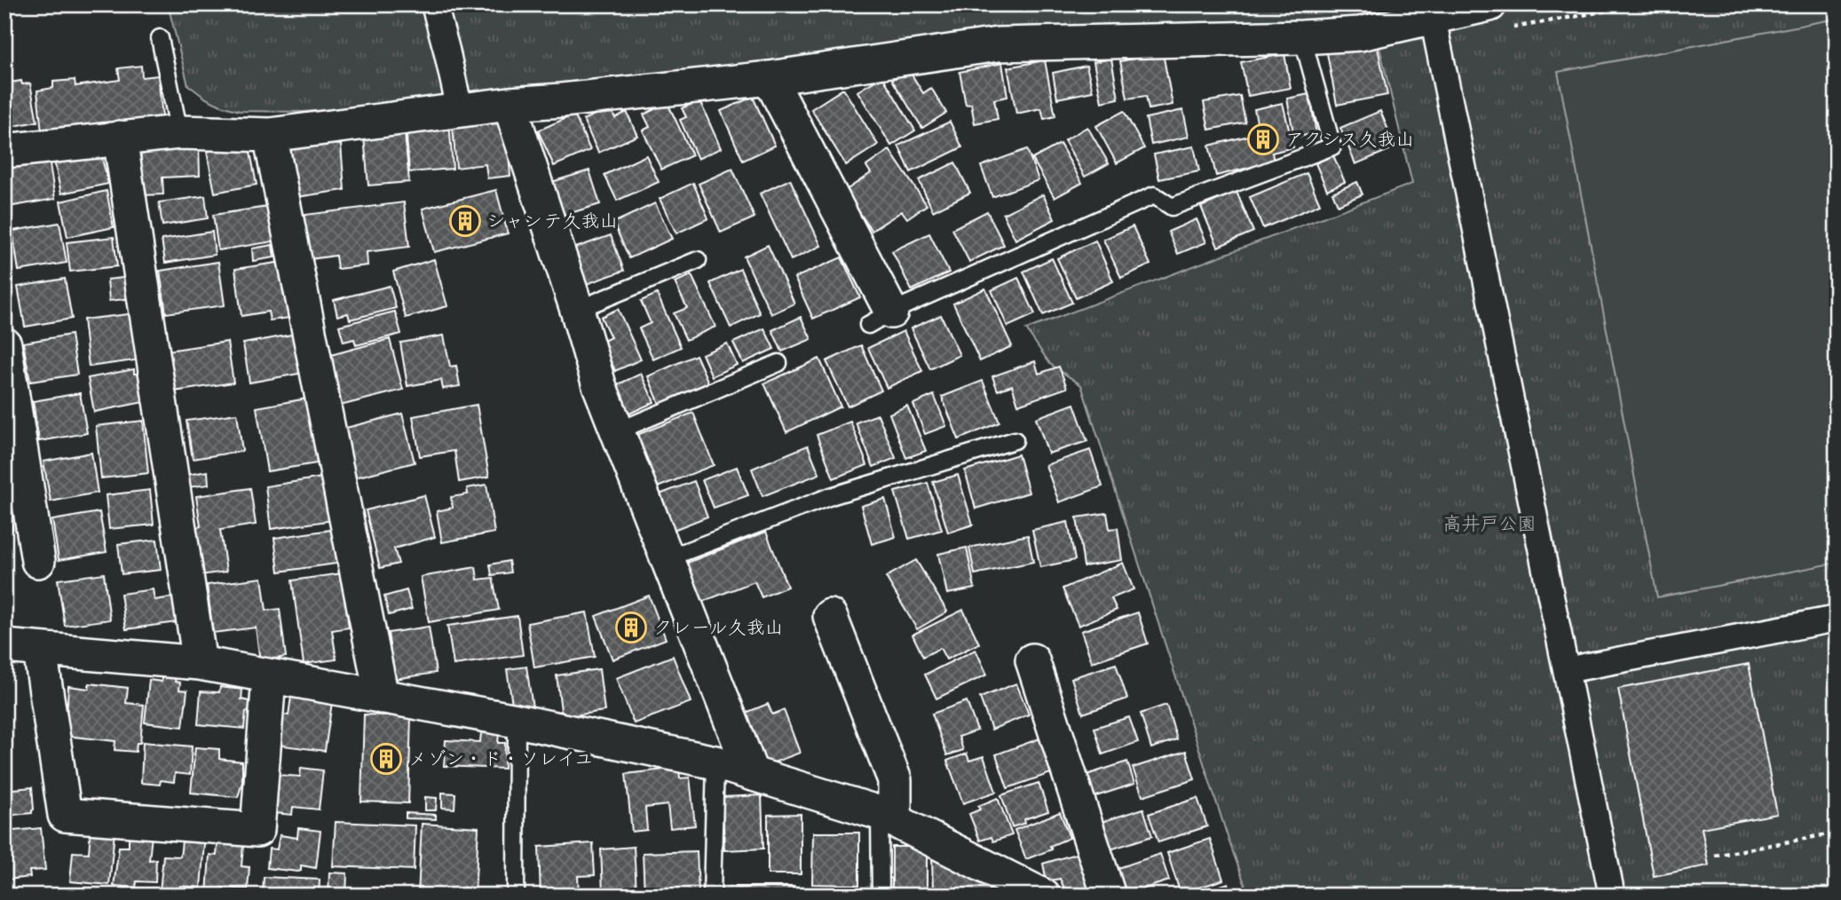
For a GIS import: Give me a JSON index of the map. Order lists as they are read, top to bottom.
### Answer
{
  "parks": ["高井戸公園"],
  "places": {
    "building": [
      "アクシス久我山",
      "シャンテ久我山",
      "クレール久我山",
      "メゾン・ド・ソレイユ"
    ]
  }
}
